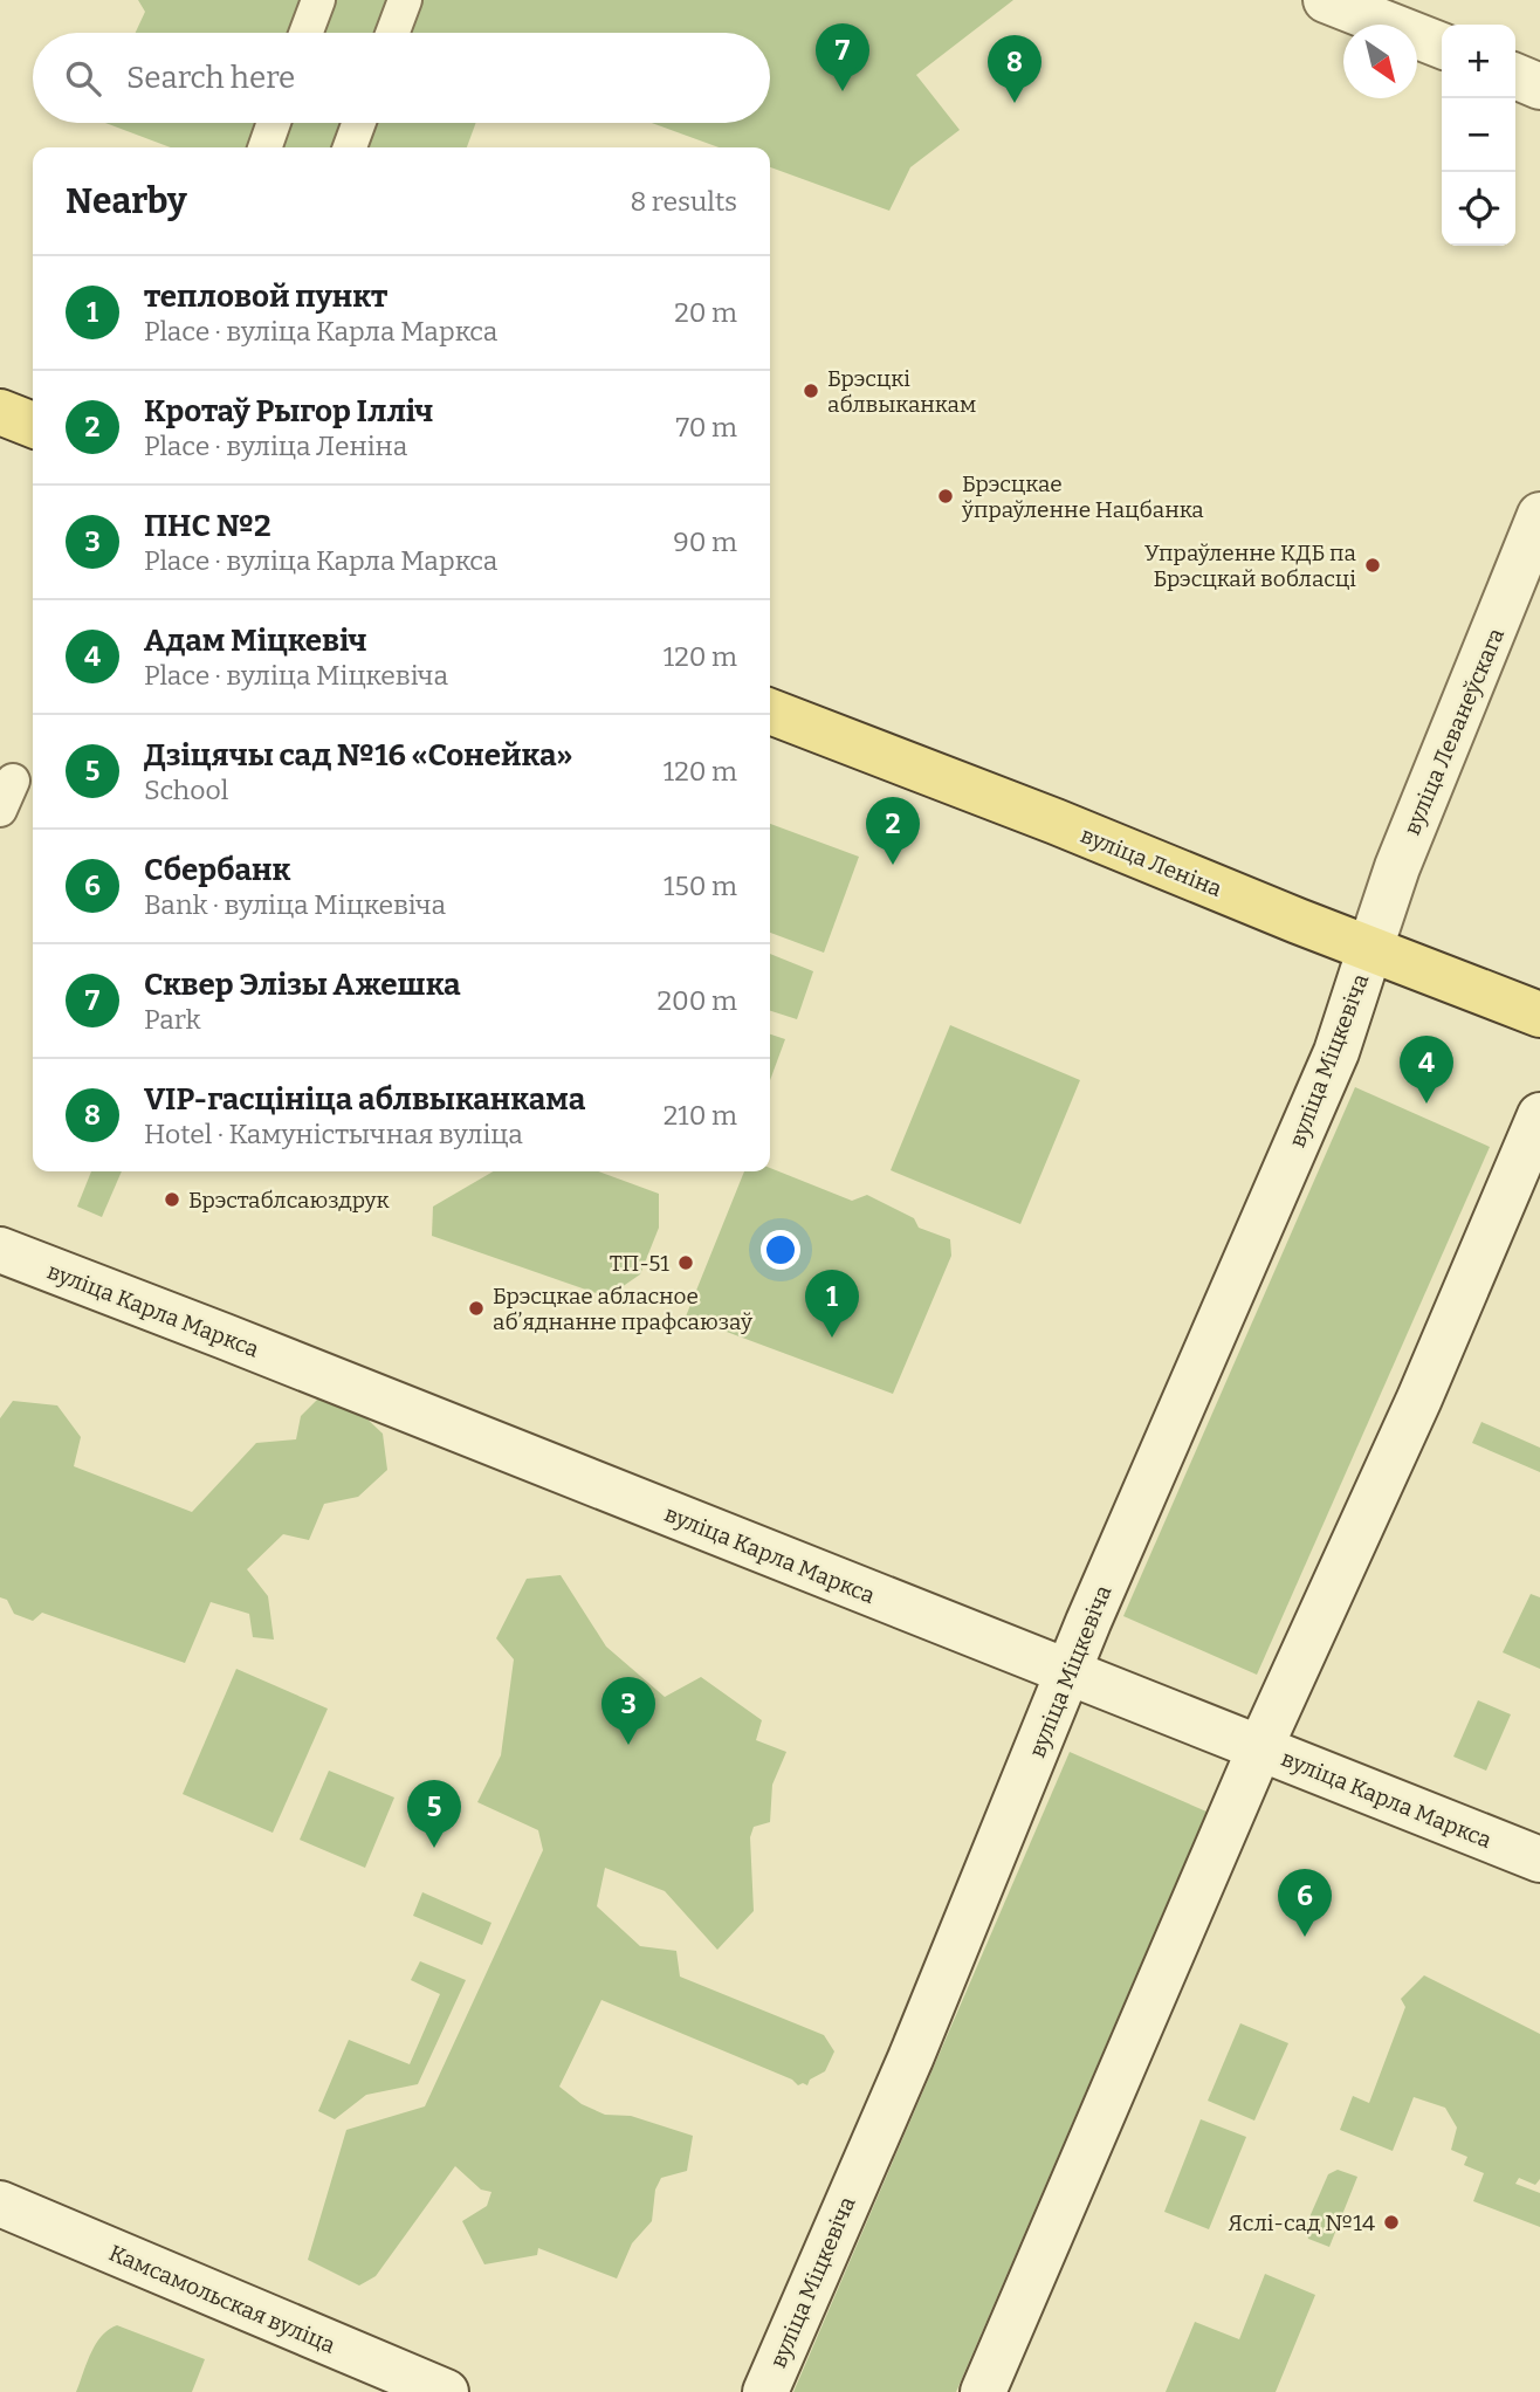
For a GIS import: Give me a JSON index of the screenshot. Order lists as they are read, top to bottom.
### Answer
{
  "streets": {
    "main road": [
      "вуліца Леванеўскага",
      "вуліца Леніна",
      "вуліца Міцкевіча",
      "вуліца Карла Маркса",
      "Камсамольская вуліца"
    ]
  },
  "crossings": [
    ["вуліца Леванеўскага", "вуліца Леніна"],
    ["вуліца Леванеўскага", "вуліца Міцкевіча"],
    ["вуліца Леніна", "вуліца Міцкевіча"],
    ["вуліца Міцкевіча", "вуліца Карла Маркса"]
  ],
  "places": [
    "Брэсцкі аблвыканкам",
    "Брэсцкае ўпраўленне Нацбанка",
    "Упраўленне КДБ па Брэсцкай вобласці",
    "Брэстаблсаюздрук",
    "ТП-51",
    "Брэсцкае абласное абʼяднанне прафсаюзаў",
    "Яслі-сад №14"
  ],
  "north": "bottom right",
  "page": {
    "pins": [
      "7",
      "8",
      "2",
      "4",
      "1",
      "3",
      "5",
      "6"
    ],
    "map_buttons": ["+", "−"],
    "search": "Search here",
    "heading": ["Nearby", "8 results"],
    "list": [
      {
        "mark": "1",
        "name": "тепловой пункт",
        "note": "Place · вуліца Карла Маркса",
        "value": "20 m"
      },
      {
        "mark": "2",
        "name": "Кротаў Рыгор Ілліч",
        "note": "Place · вуліца Леніна",
        "value": "70 m"
      },
      {
        "mark": "3",
        "name": "ПНС №2",
        "note": "Place · вуліца Карла Маркса",
        "value": "90 m"
      },
      {
        "mark": "4",
        "name": "Адам Міцкевіч",
        "note": "Place · вуліца Міцкевіча",
        "value": "120 m"
      },
      {
        "mark": "5",
        "name": "Дзіцячы сад №16 «Сонейка»",
        "note": "School",
        "value": "120 m"
      },
      {
        "mark": "6",
        "name": "Сбербанк",
        "note": "Bank · вуліца Міцкевіча",
        "value": "150 m"
      },
      {
        "mark": "7",
        "name": "Сквер Элізы Ажешка",
        "note": "Park",
        "value": "200 m"
      },
      {
        "mark": "8",
        "name": "VIP-гасцініца аблвыканкама",
        "note": "Hotel · Камуністычная вуліца",
        "value": "210 m"
      }
    ]
  }
}
